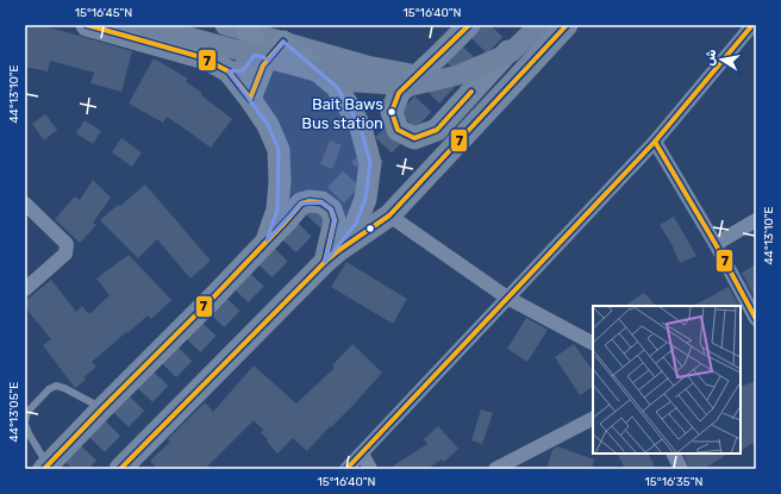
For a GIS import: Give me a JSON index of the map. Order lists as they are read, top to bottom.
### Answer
{
  "places": ["Bait Baws Bus station"],
  "lines": ["transit line 7"],
  "north": "left",
  "coordinates": [
    "15°16'45\"N",
    "15°16'40\"N",
    "44°13'10\"E",
    "44°13'05\"E",
    "15°16'35\"N"
  ]
}
